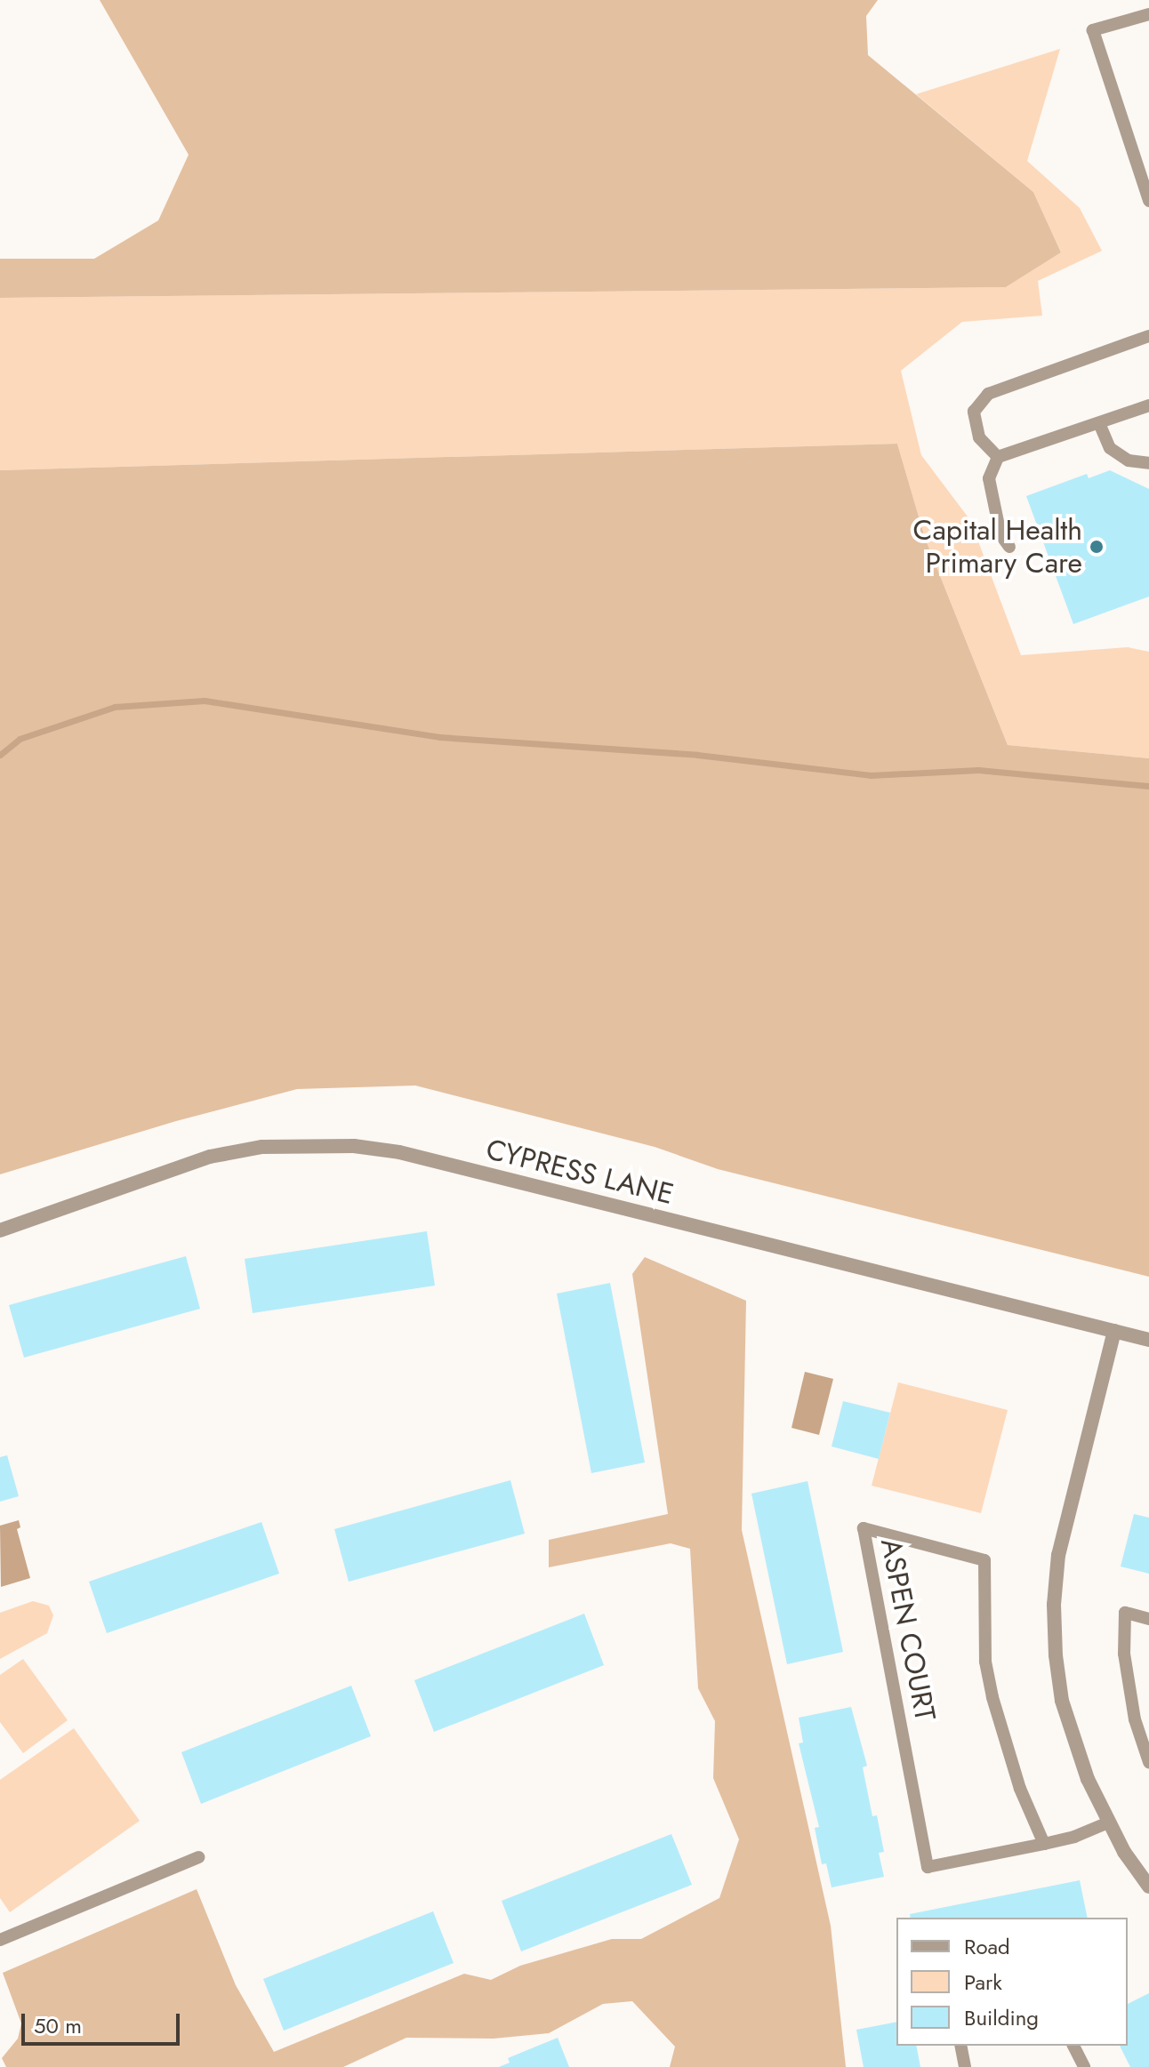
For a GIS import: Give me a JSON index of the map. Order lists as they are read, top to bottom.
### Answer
{
  "streets": {
    "street": ["CYPRESS LANE"],
    "lane": ["ASPEN COURT"]
  },
  "places": ["Capital Health Primary Care"],
  "legend": ["Road", "Park", "Building"],
  "scale_bar": "50 m"
}
